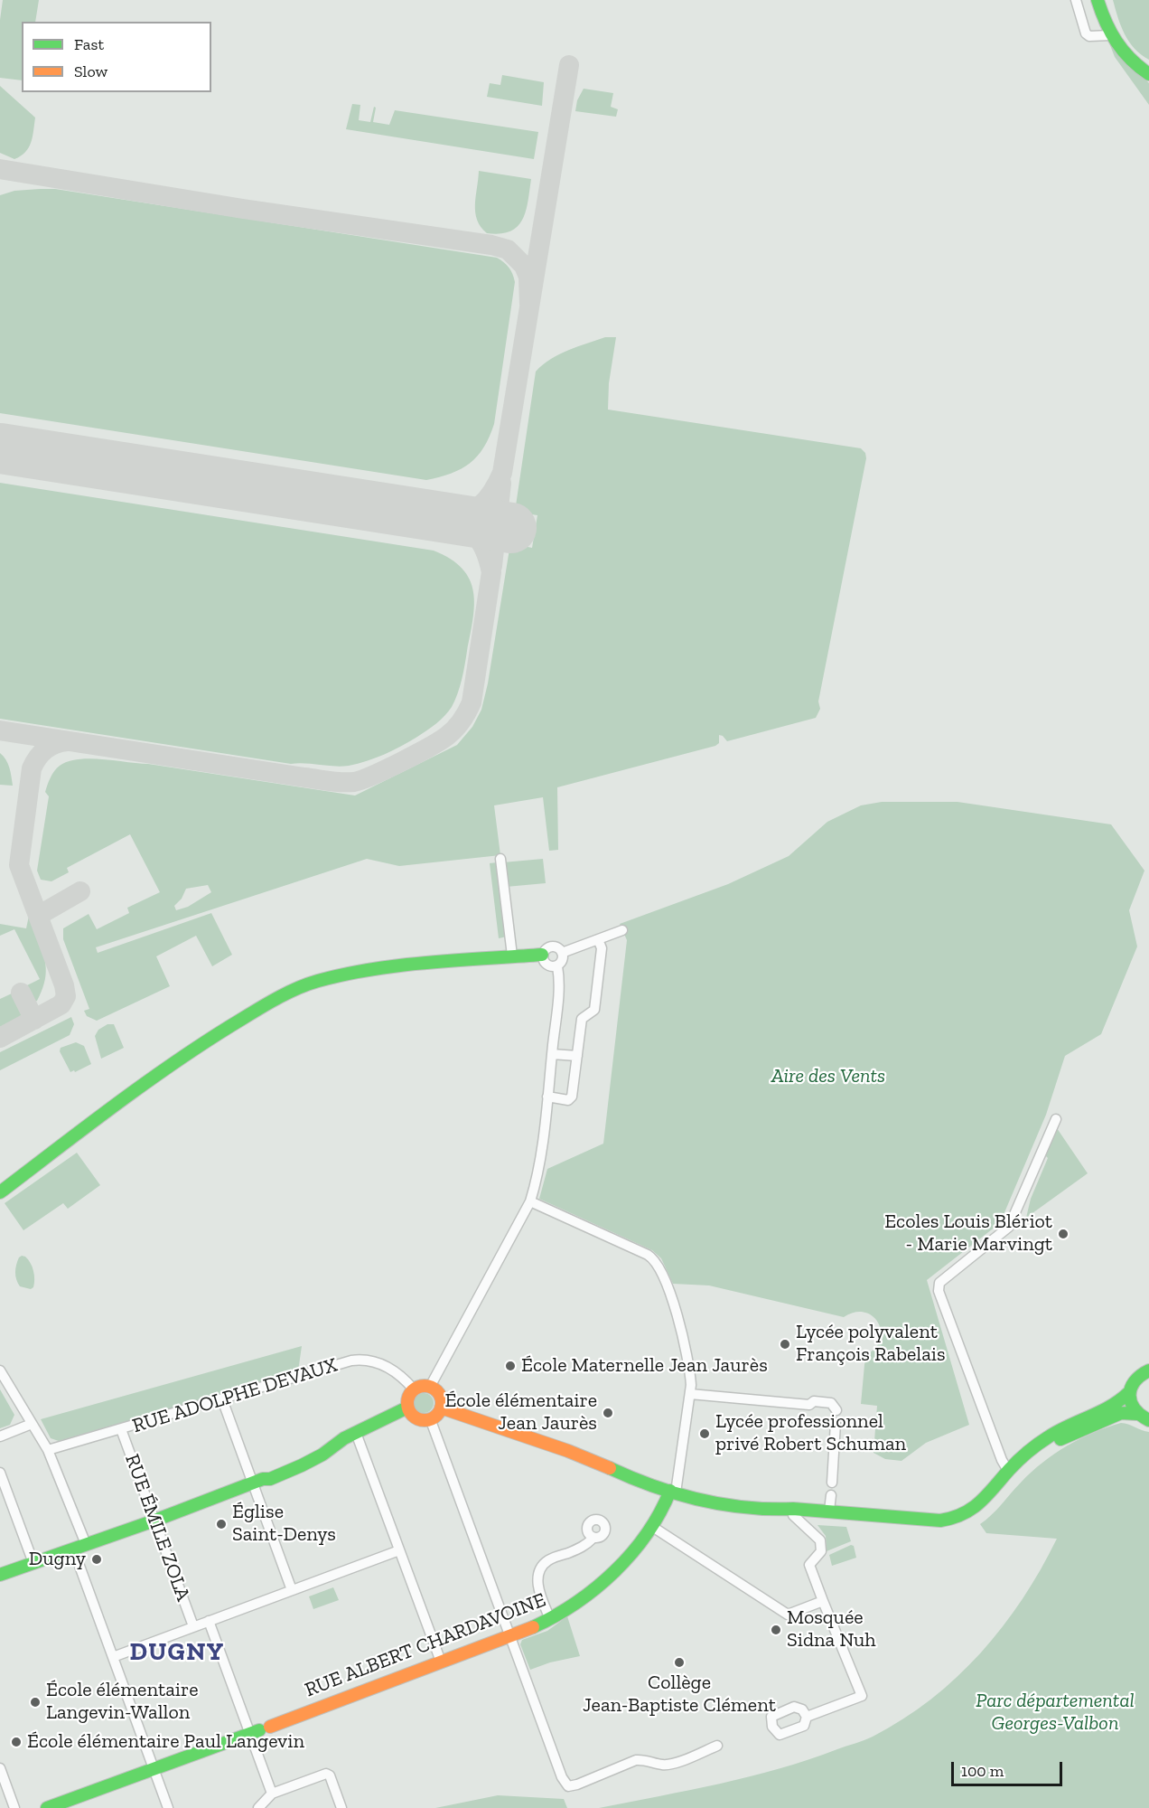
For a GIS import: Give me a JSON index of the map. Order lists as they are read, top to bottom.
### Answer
{
  "streets": {
    "main road": ["RUE ALBERT CHARDAVOINE"],
    "street": ["RUE ADOLPHE DEVAUX", "RUE ÉMILE ZOLA"]
  },
  "crossings": [
    ["RUE ADOLPHE DEVAUX", "RUE ÉMILE ZOLA"]
  ],
  "districts": ["DUGNY"],
  "parks": ["Aire des Vents", "Parc départemental Georges-Valbon"],
  "places": [
    "Ecoles Louis Blériot - Marie Marvingt",
    "Lycée polyvalent François Rabelais",
    "École Maternelle Jean Jaurès",
    "École élémentaire Jean Jaurès",
    "Lycée professionnel privé Robert Schuman",
    "Église Saint-Denys",
    "Dugny",
    "Mosquée Sidna Nuh",
    "Collège Jean-Baptiste Clément",
    "École élémentaire Langevin-Wallon",
    "École élémentaire Paul Langevin"
  ],
  "legend": ["Fast", "Slow"],
  "scale_bar": "100 m"
}
